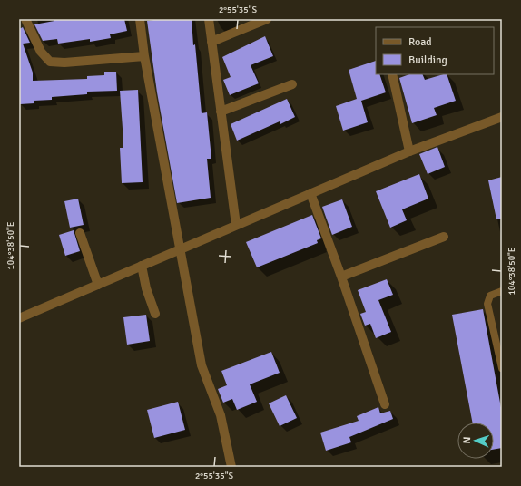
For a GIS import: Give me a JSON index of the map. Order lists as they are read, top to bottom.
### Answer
{
  "legend": ["Road", "Building"],
  "north": "left",
  "coordinates": ["2°55'35\"S", "104°38'50\"E"]
}
